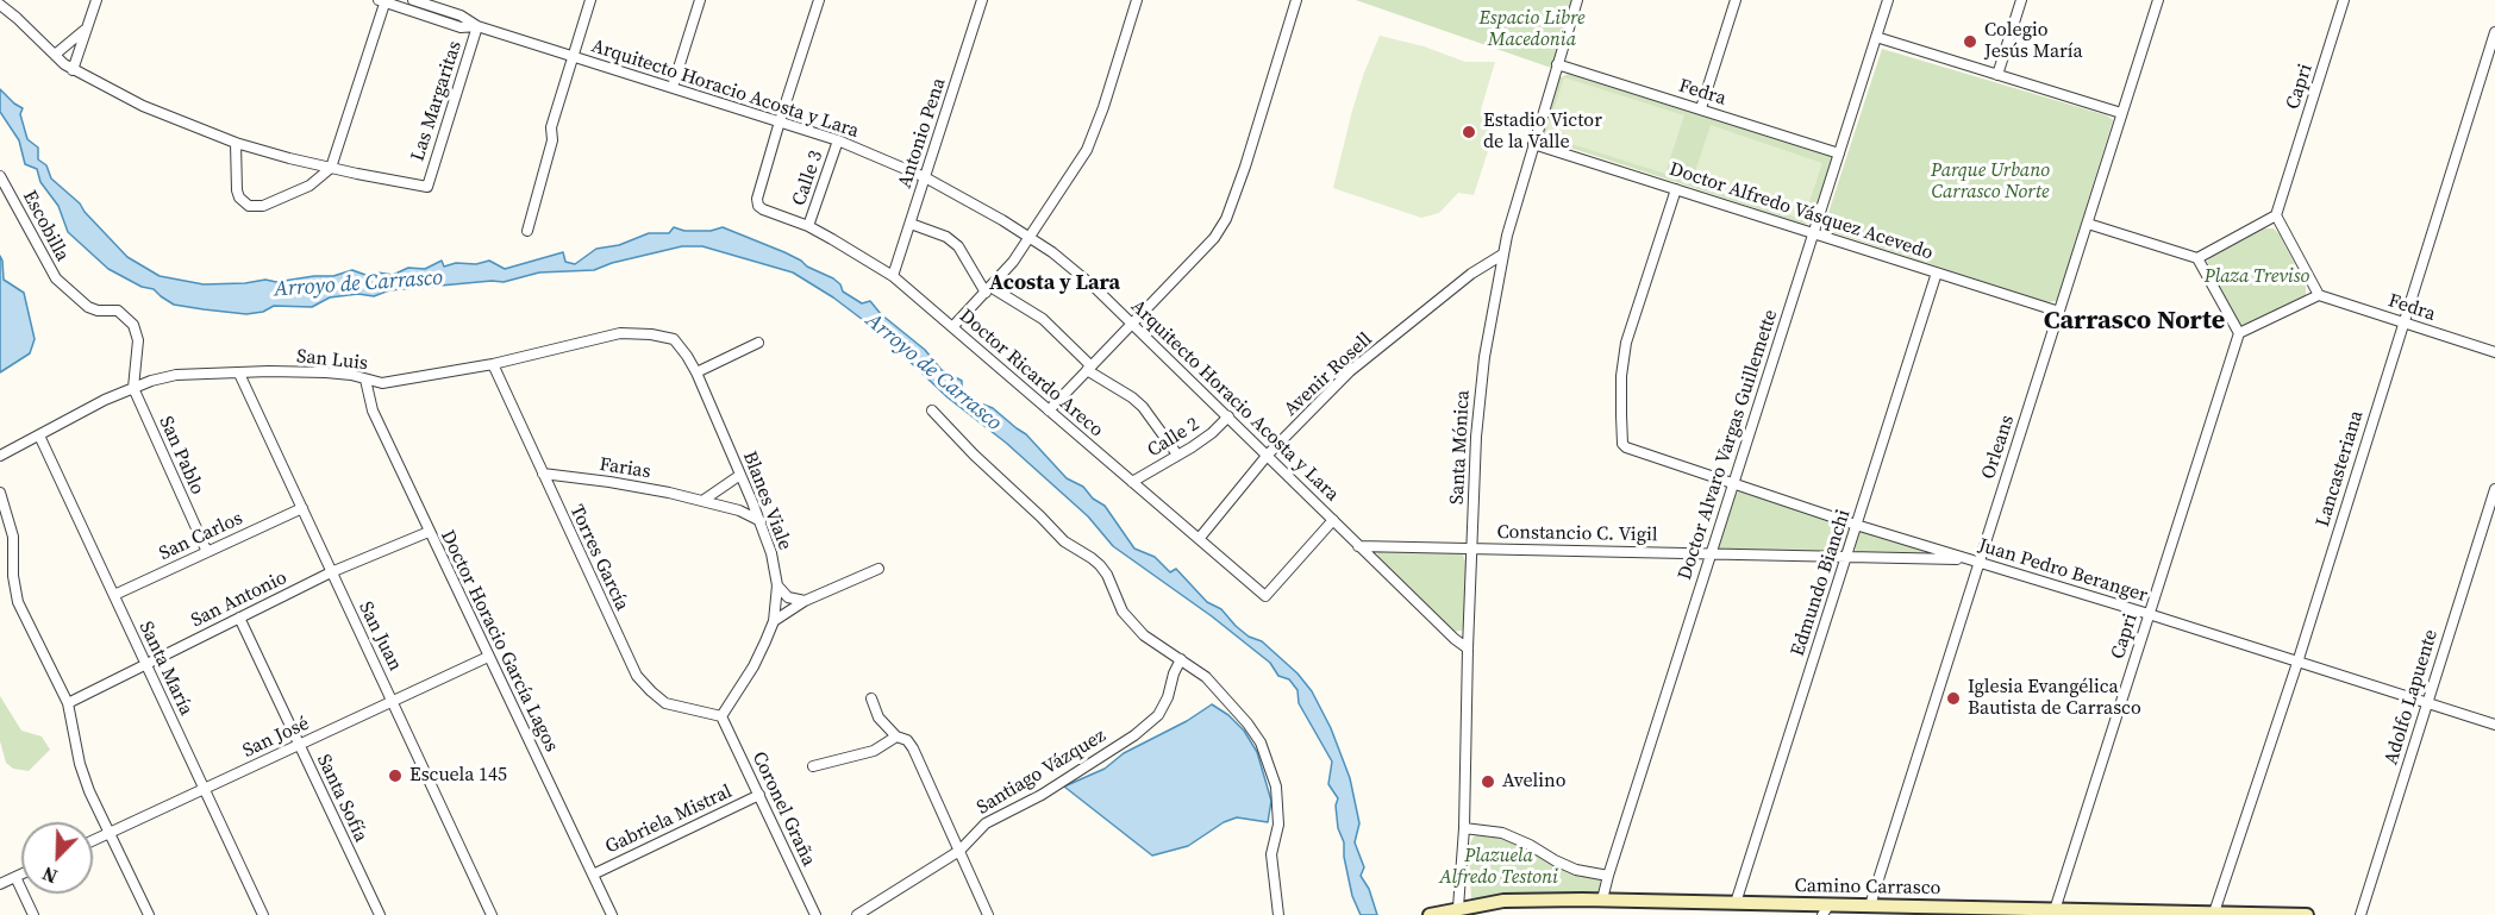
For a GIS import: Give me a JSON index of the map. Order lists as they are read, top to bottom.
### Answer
{
  "streets": {
    "main road": ["Camino Carrasco"],
    "street": [
      "Capri",
      "Arquitecto Horacio Acosta y Lara",
      "Fedra",
      "Las Margaritas",
      "Antonio Pena",
      "Calle 3",
      "Doctor Alfredo Vásquez Acevedo",
      "Escobilla",
      "San Luis",
      "Doctor Ricardo Areco",
      "Avenir Rosell",
      "Calle 2",
      "Doctor Alvaro Vargas Guillemette",
      "Santa Mónica",
      "Orleans",
      "San Pablo",
      "Farias",
      "Lancasteriana",
      "Blanes Viale",
      "Constancio C. Vigil",
      "San Carlos",
      "Torres García",
      "Juan Pedro Beranger",
      "Edmundo Bianchi",
      "San Antonio",
      "San Juan",
      "Doctor Horacio García Lagos",
      "Santa María",
      "Adolfo Lapuente",
      "San José",
      "Santiago Vázquez",
      "Santa Sofía",
      "Coronel Graña",
      "Gabriela Mistral"
    ]
  },
  "crossings": [
    ["Capri", "Juan Pedro Beranger"],
    ["Capri", "Camino Carrasco"],
    ["Arquitecto Horacio Acosta y Lara", "Las Margaritas"],
    ["Arquitecto Horacio Acosta y Lara", "Antonio Pena"],
    ["Arquitecto Horacio Acosta y Lara", "Calle 3"],
    ["Arquitecto Horacio Acosta y Lara", "Doctor Ricardo Areco"],
    ["Arquitecto Horacio Acosta y Lara", "Avenir Rosell"],
    ["Arquitecto Horacio Acosta y Lara", "Calle 2"],
    ["Arquitecto Horacio Acosta y Lara", "Santa Mónica"],
    ["Arquitecto Horacio Acosta y Lara", "Constancio C. Vigil"],
    ["Fedra", "Doctor Alvaro Vargas Guillemette"],
    ["Fedra", "Santa Mónica"],
    ["Fedra", "Lancasteriana"],
    ["Antonio Pena", "Doctor Ricardo Areco"],
    ["Calle 3", "Doctor Ricardo Areco"],
    ["Doctor Alfredo Vásquez Acevedo", "Doctor Alvaro Vargas Guillemette"],
    ["Doctor Alfredo Vásquez Acevedo", "Santa Mónica"],
    ["Doctor Alfredo Vásquez Acevedo", "Orleans"],
    ["Doctor Alfredo Vásquez Acevedo", "Juan Pedro Beranger"],
    ["Doctor Alfredo Vásquez Acevedo", "Edmundo Bianchi"],
    ["Escobilla", "San Pablo"],
    ["San Luis", "San Pablo"],
    ["San Luis", "Blanes Viale"],
    ["San Luis", "Torres García"],
    ["San Luis", "San Juan"],
    ["San Luis", "Doctor Horacio García Lagos"],
    ["San Luis", "Santa María"],
    ["Doctor Ricardo Areco", "Avenir Rosell"],
    ["Doctor Ricardo Areco", "Calle 2"],
    ["Avenir Rosell", "Santa Mónica"],
    ["Doctor Alvaro Vargas Guillemette", "Constancio C. Vigil"],
    ["Doctor Alvaro Vargas Guillemette", "Juan Pedro Beranger"],
    ["Doctor Alvaro Vargas Guillemette", "Camino Carrasco"],
    ["Santa Mónica", "Constancio C. Vigil"],
    ["Santa Mónica", "Camino Carrasco"],
    ["Orleans", "Juan Pedro Beranger"],
    ["Orleans", "Camino Carrasco"],
    ["San Pablo", "San Carlos"],
    ["Farias", "Blanes Viale"],
    ["Farias", "Torres García"],
    ["Lancasteriana", "Juan Pedro Beranger"],
    ["Lancasteriana", "Camino Carrasco"],
    ["Blanes Viale", "Torres García"],
    ["Blanes Viale", "Coronel Graña"],
    ["Constancio C. Vigil", "Juan Pedro Beranger"],
    ["Constancio C. Vigil", "Edmundo Bianchi"],
    ["San Carlos", "San Juan"],
    ["San Carlos", "Santa María"],
    ["Torres García", "Coronel Graña"],
    ["Juan Pedro Beranger", "Edmundo Bianchi"],
    ["Juan Pedro Beranger", "Adolfo Lapuente"],
    ["Edmundo Bianchi", "Camino Carrasco"],
    ["San Antonio", "San Juan"],
    ["San Antonio", "Doctor Horacio García Lagos"],
    ["San Antonio", "Santa María"],
    ["San Antonio", "Santa Sofía"],
    ["San Juan", "San José"],
    ["Doctor Horacio García Lagos", "San José"],
    ["Doctor Horacio García Lagos", "Gabriela Mistral"],
    ["Santa María", "San José"],
    ["San José", "Santa Sofía"],
    ["Coronel Graña", "Gabriela Mistral"]
  ],
  "districts": ["Acosta y Lara", "Carrasco Norte"],
  "water": ["Arroyo de Carrasco"],
  "parks": [
    "Espacio Libre Macedonia",
    "Parque Urbano Carrasco Norte",
    "Plaza Treviso",
    "Plazuela Alfredo Testoni"
  ],
  "places": [
    "Colegio Jesús María",
    "Estadio Victor de la Valle",
    "Iglesia Evangélica Bautista de Carrasco",
    "Escuela 145",
    "Avelino"
  ],
  "north": "bottom left"
}
